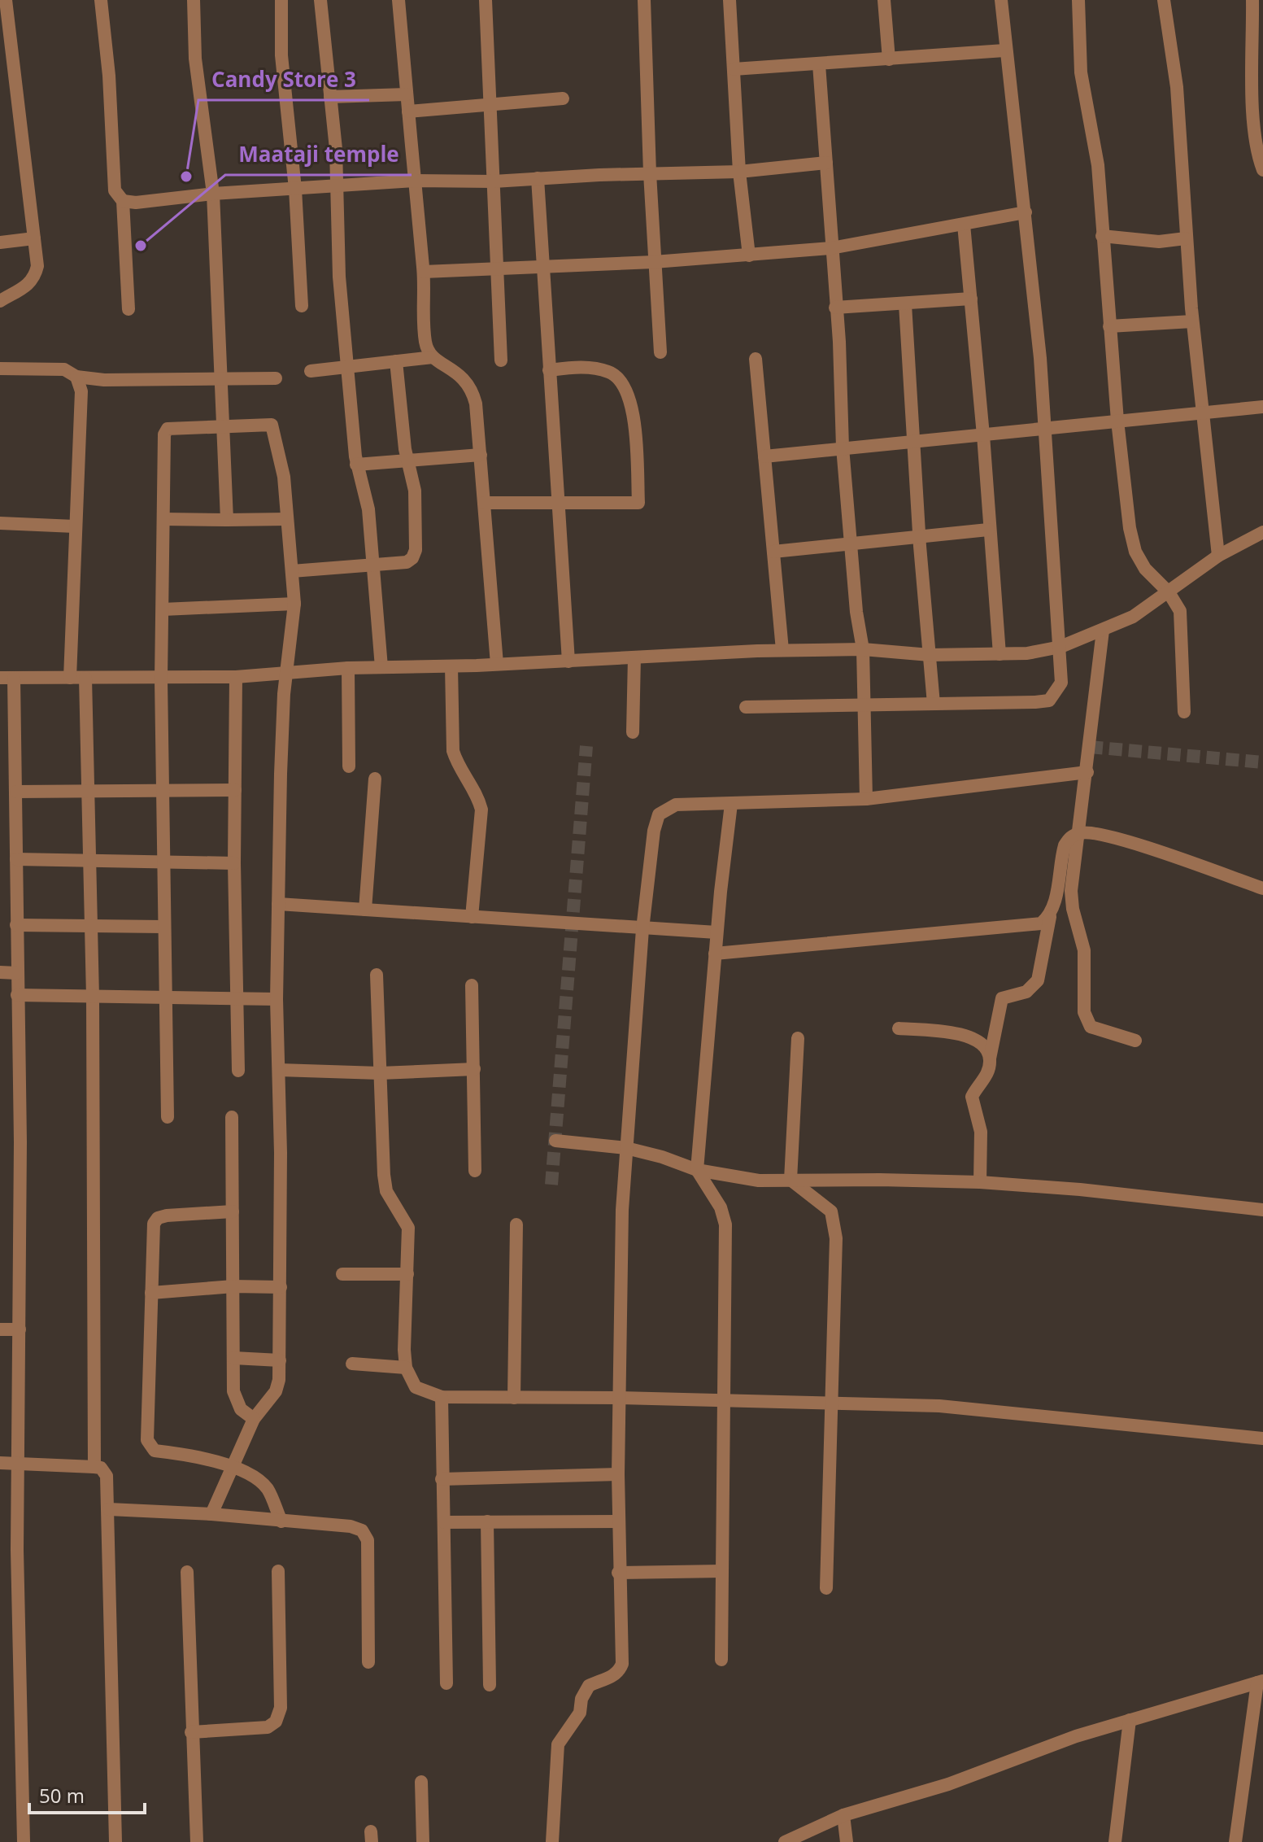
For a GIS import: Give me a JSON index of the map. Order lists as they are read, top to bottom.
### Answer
{
  "places": ["Candy Store 3", "Maataji temple"],
  "scale_bar": "50 m"
}
